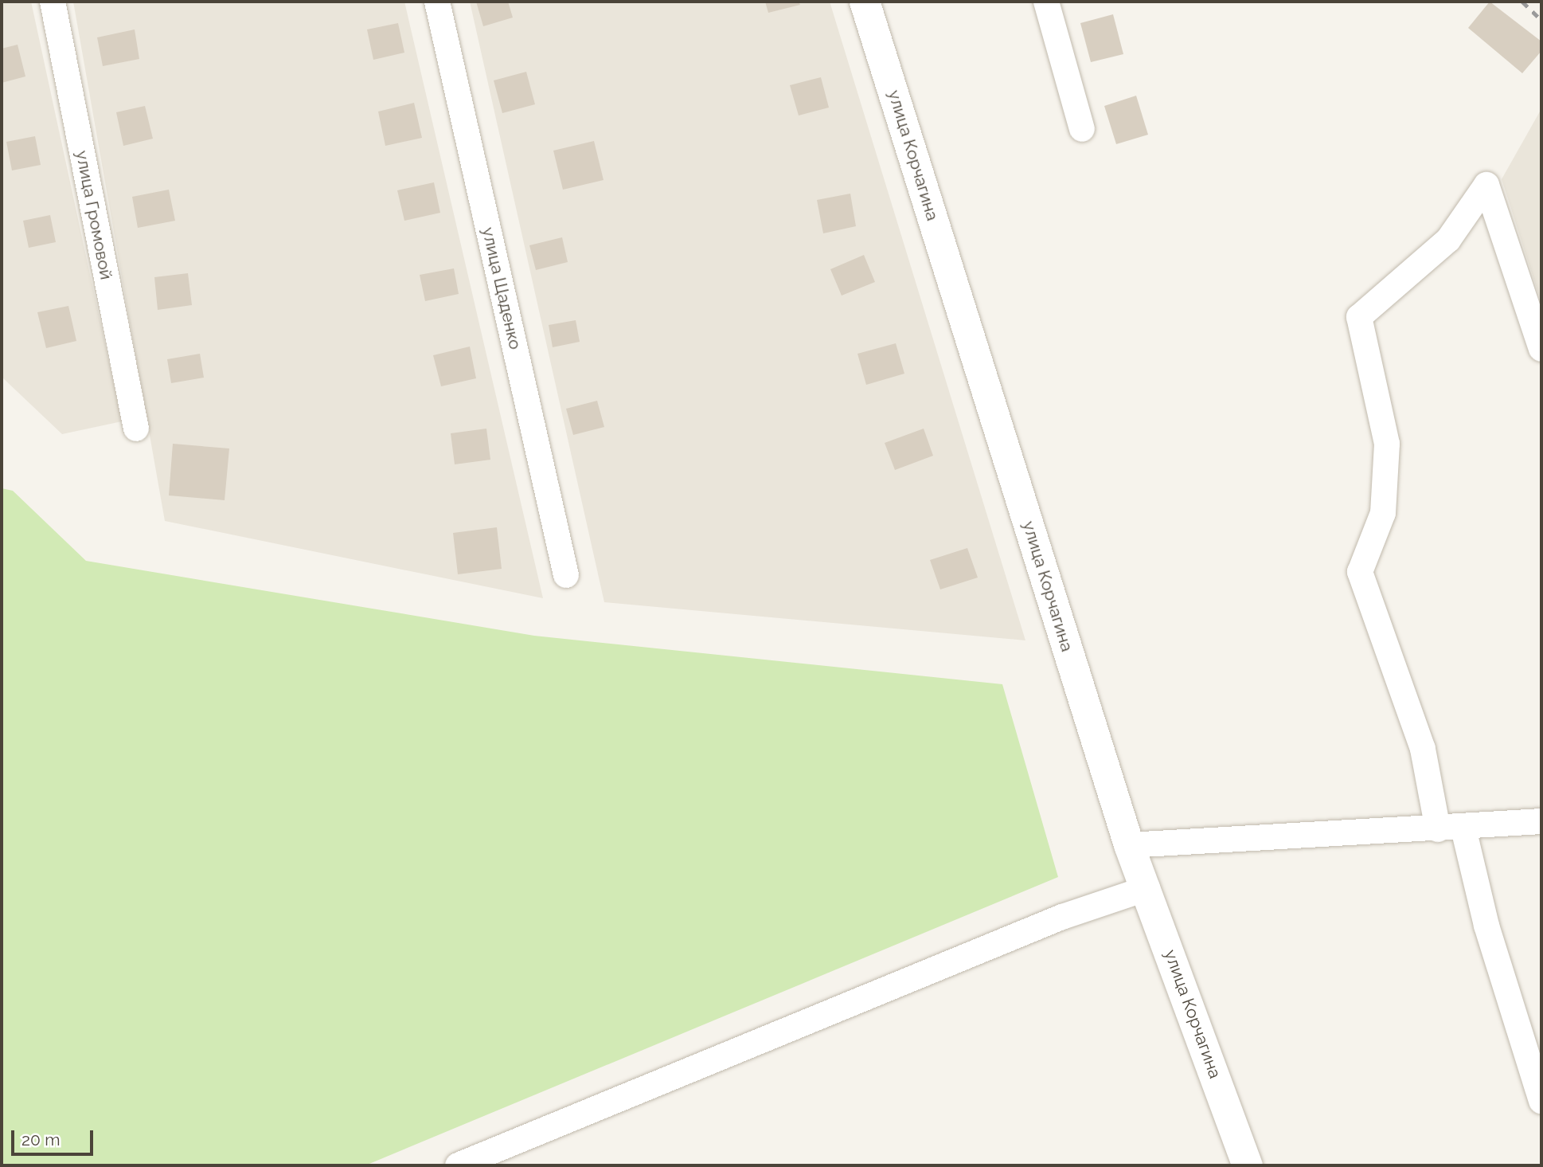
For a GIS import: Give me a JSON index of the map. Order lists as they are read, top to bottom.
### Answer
{
  "streets": {
    "street": ["улица Корчагина", "улица Громовой", "улица Щаденко"]
  },
  "scale_bar": "20 m"
}
